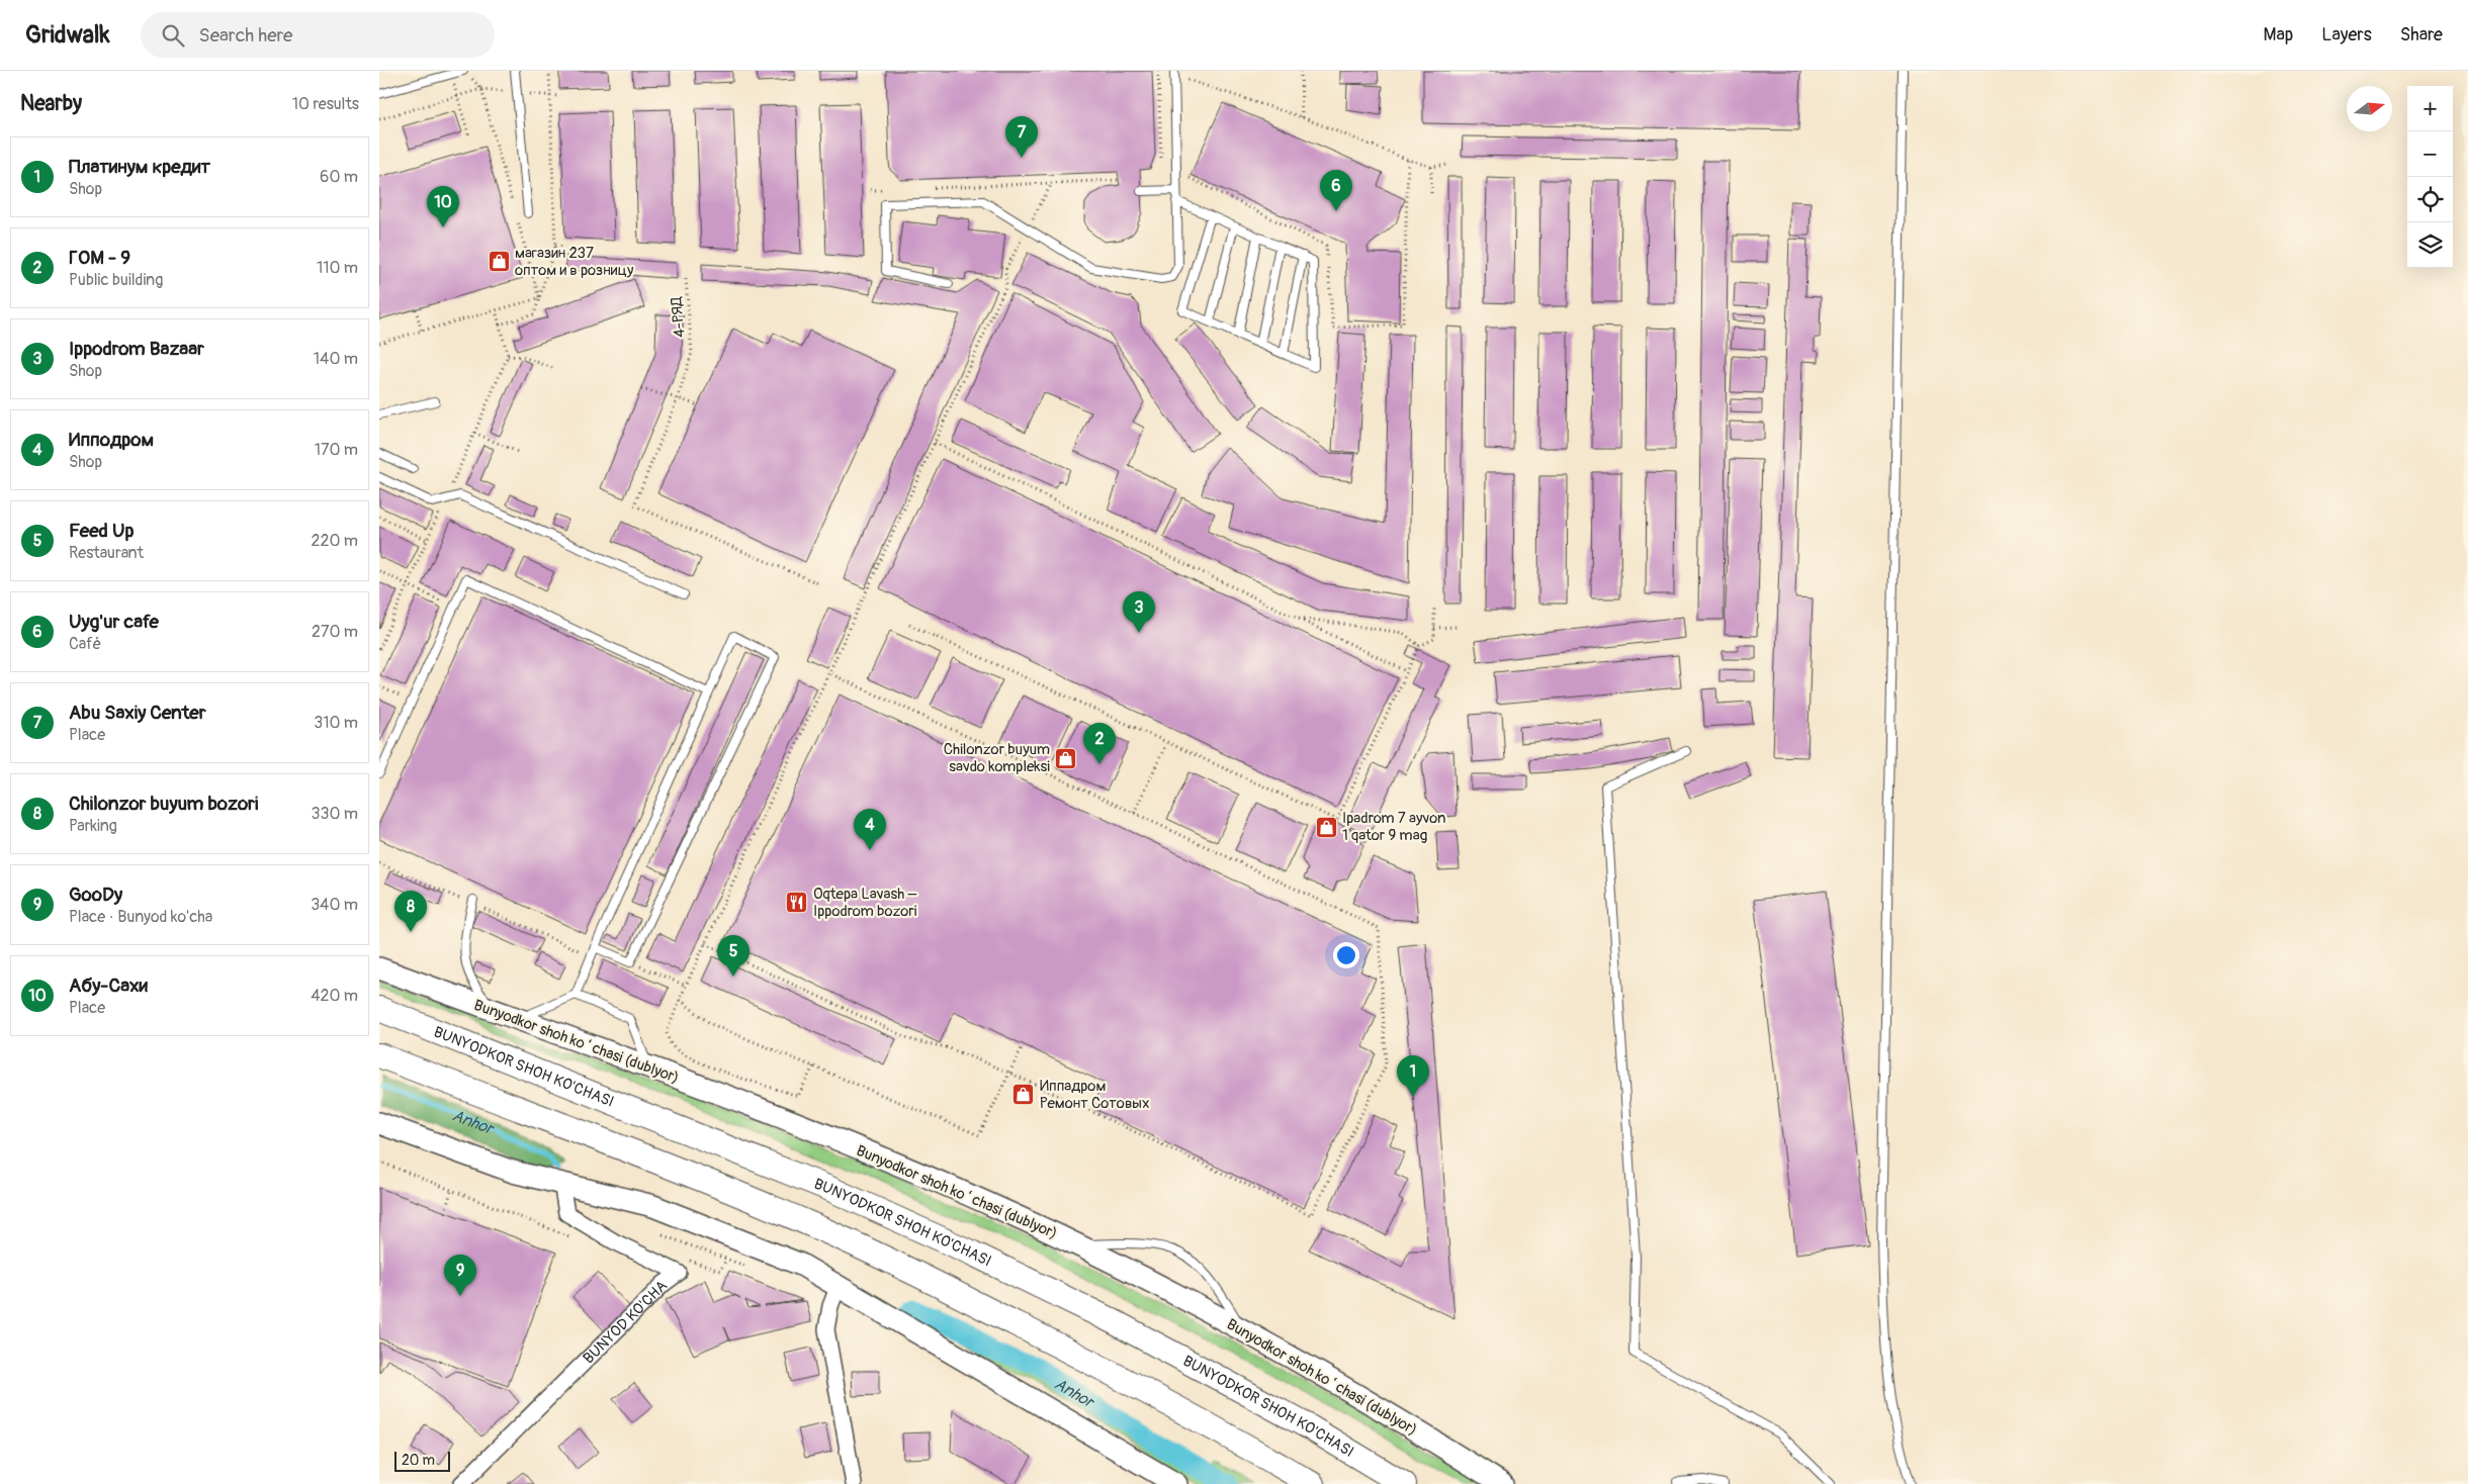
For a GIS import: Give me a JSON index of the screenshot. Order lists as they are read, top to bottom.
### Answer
{
  "streets": {
    "main road": ["BUNYODKOR SHOH KO'CHASI"],
    "street": ["Bunyodkor shoh koʻchasi (dublyor)", "BUNYOD KO'CHA"],
    "path": ["4-РЯД"]
  },
  "water": ["Anhor"],
  "places": {
    "shop": [
      "магазин 237 оптом и в розницу",
      "Chilonzor buyum savdo kompleksi",
      "Ipadrom 7 ayvon 1 qator 9 mag",
      "Иппадром Ремонт Сотовых"
    ],
    "restaurant": ["Oqtepa Lavash – Ippodrom bozori"]
  },
  "scale_bar": "20 m",
  "north": "right",
  "page": {
    "header": "Gridwalk",
    "search": "Search here",
    "nav": ["Map", "Layers", "Share"],
    "heading": ["Nearby", "10 results"],
    "map_buttons": ["+", "−"],
    "pins": [
      "7",
      "6",
      "10",
      "3",
      "2",
      "4",
      "8",
      "5",
      "1",
      "9"
    ],
    "list": [
      {
        "mark": "1",
        "name": "Платинум кредит",
        "note": "Shop",
        "value": "60 m"
      },
      {
        "mark": "2",
        "name": "ГОМ - 9",
        "note": "Public building",
        "value": "110 m"
      },
      {
        "mark": "3",
        "name": "Ippodrom Bazaar",
        "note": "Shop",
        "value": "140 m"
      },
      {
        "mark": "4",
        "name": "Ипподром",
        "note": "Shop",
        "value": "170 m"
      },
      {
        "mark": "5",
        "name": "Feed Up",
        "note": "Restaurant",
        "value": "220 m"
      },
      {
        "mark": "6",
        "name": "Uyg'ur cafe",
        "note": "Café",
        "value": "270 m"
      },
      {
        "mark": "7",
        "name": "Abu Saxiy Center",
        "note": "Place",
        "value": "310 m"
      },
      {
        "mark": "8",
        "name": "Chilonzor buyum bozori",
        "note": "Parking",
        "value": "330 m"
      },
      {
        "mark": "9",
        "name": "GooDy",
        "note": "Place · Bunyod ko'cha",
        "value": "340 m"
      },
      {
        "mark": "10",
        "name": "Абу-Сахи",
        "note": "Place",
        "value": "420 m"
      }
    ],
    "scale": "20 m"
  }
}
